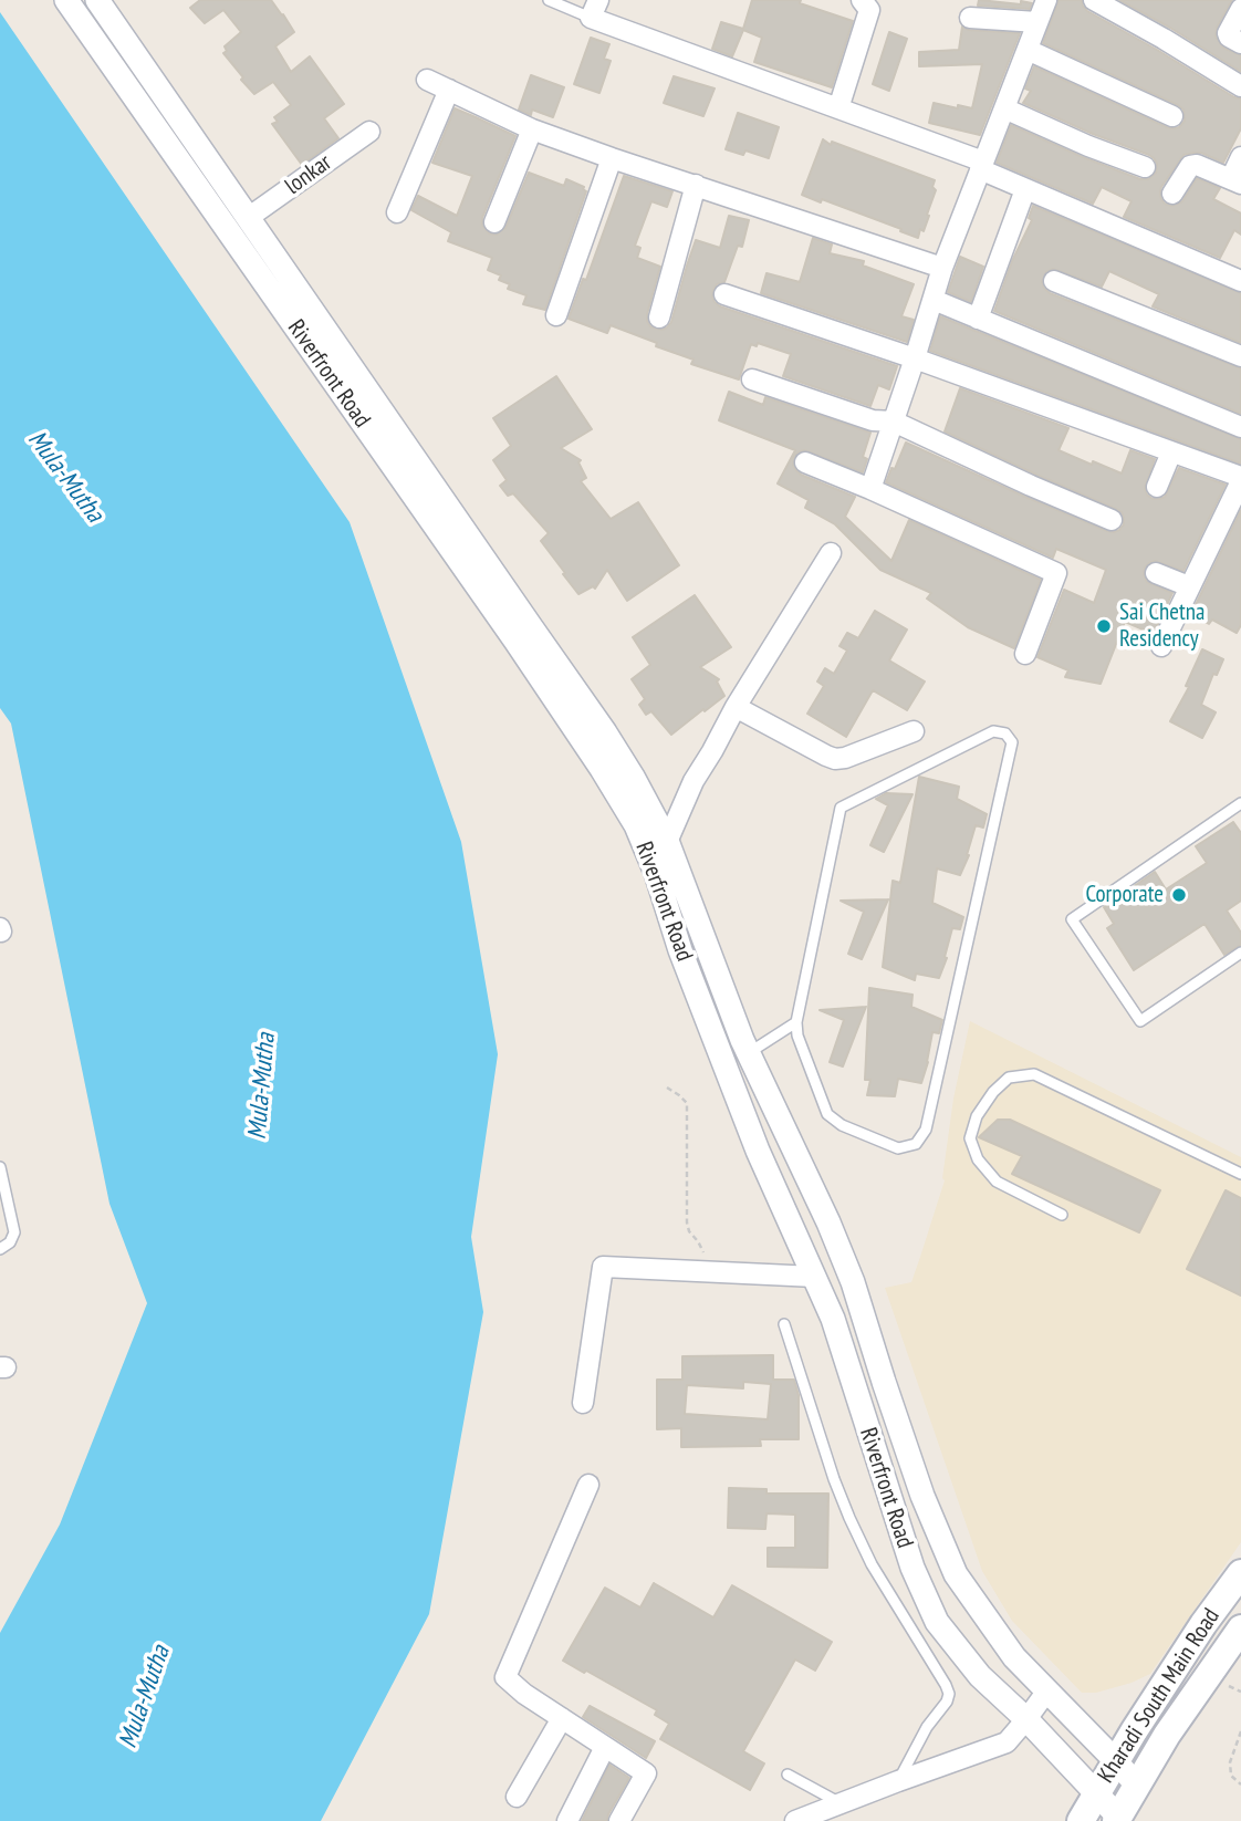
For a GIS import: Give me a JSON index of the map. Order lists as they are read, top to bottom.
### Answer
{
  "streets": {
    "main road": ["Kharadi South Main Road"],
    "street": ["lonkar", "Riverfront Road"]
  },
  "crossings": [
    ["lonkar", "Riverfront Road"],
    ["Riverfront Road", "Kharadi South Main Road"]
  ],
  "water": ["Mula-Mutha"],
  "places": ["Sai Chetna Residency", "Corporate"]
}
